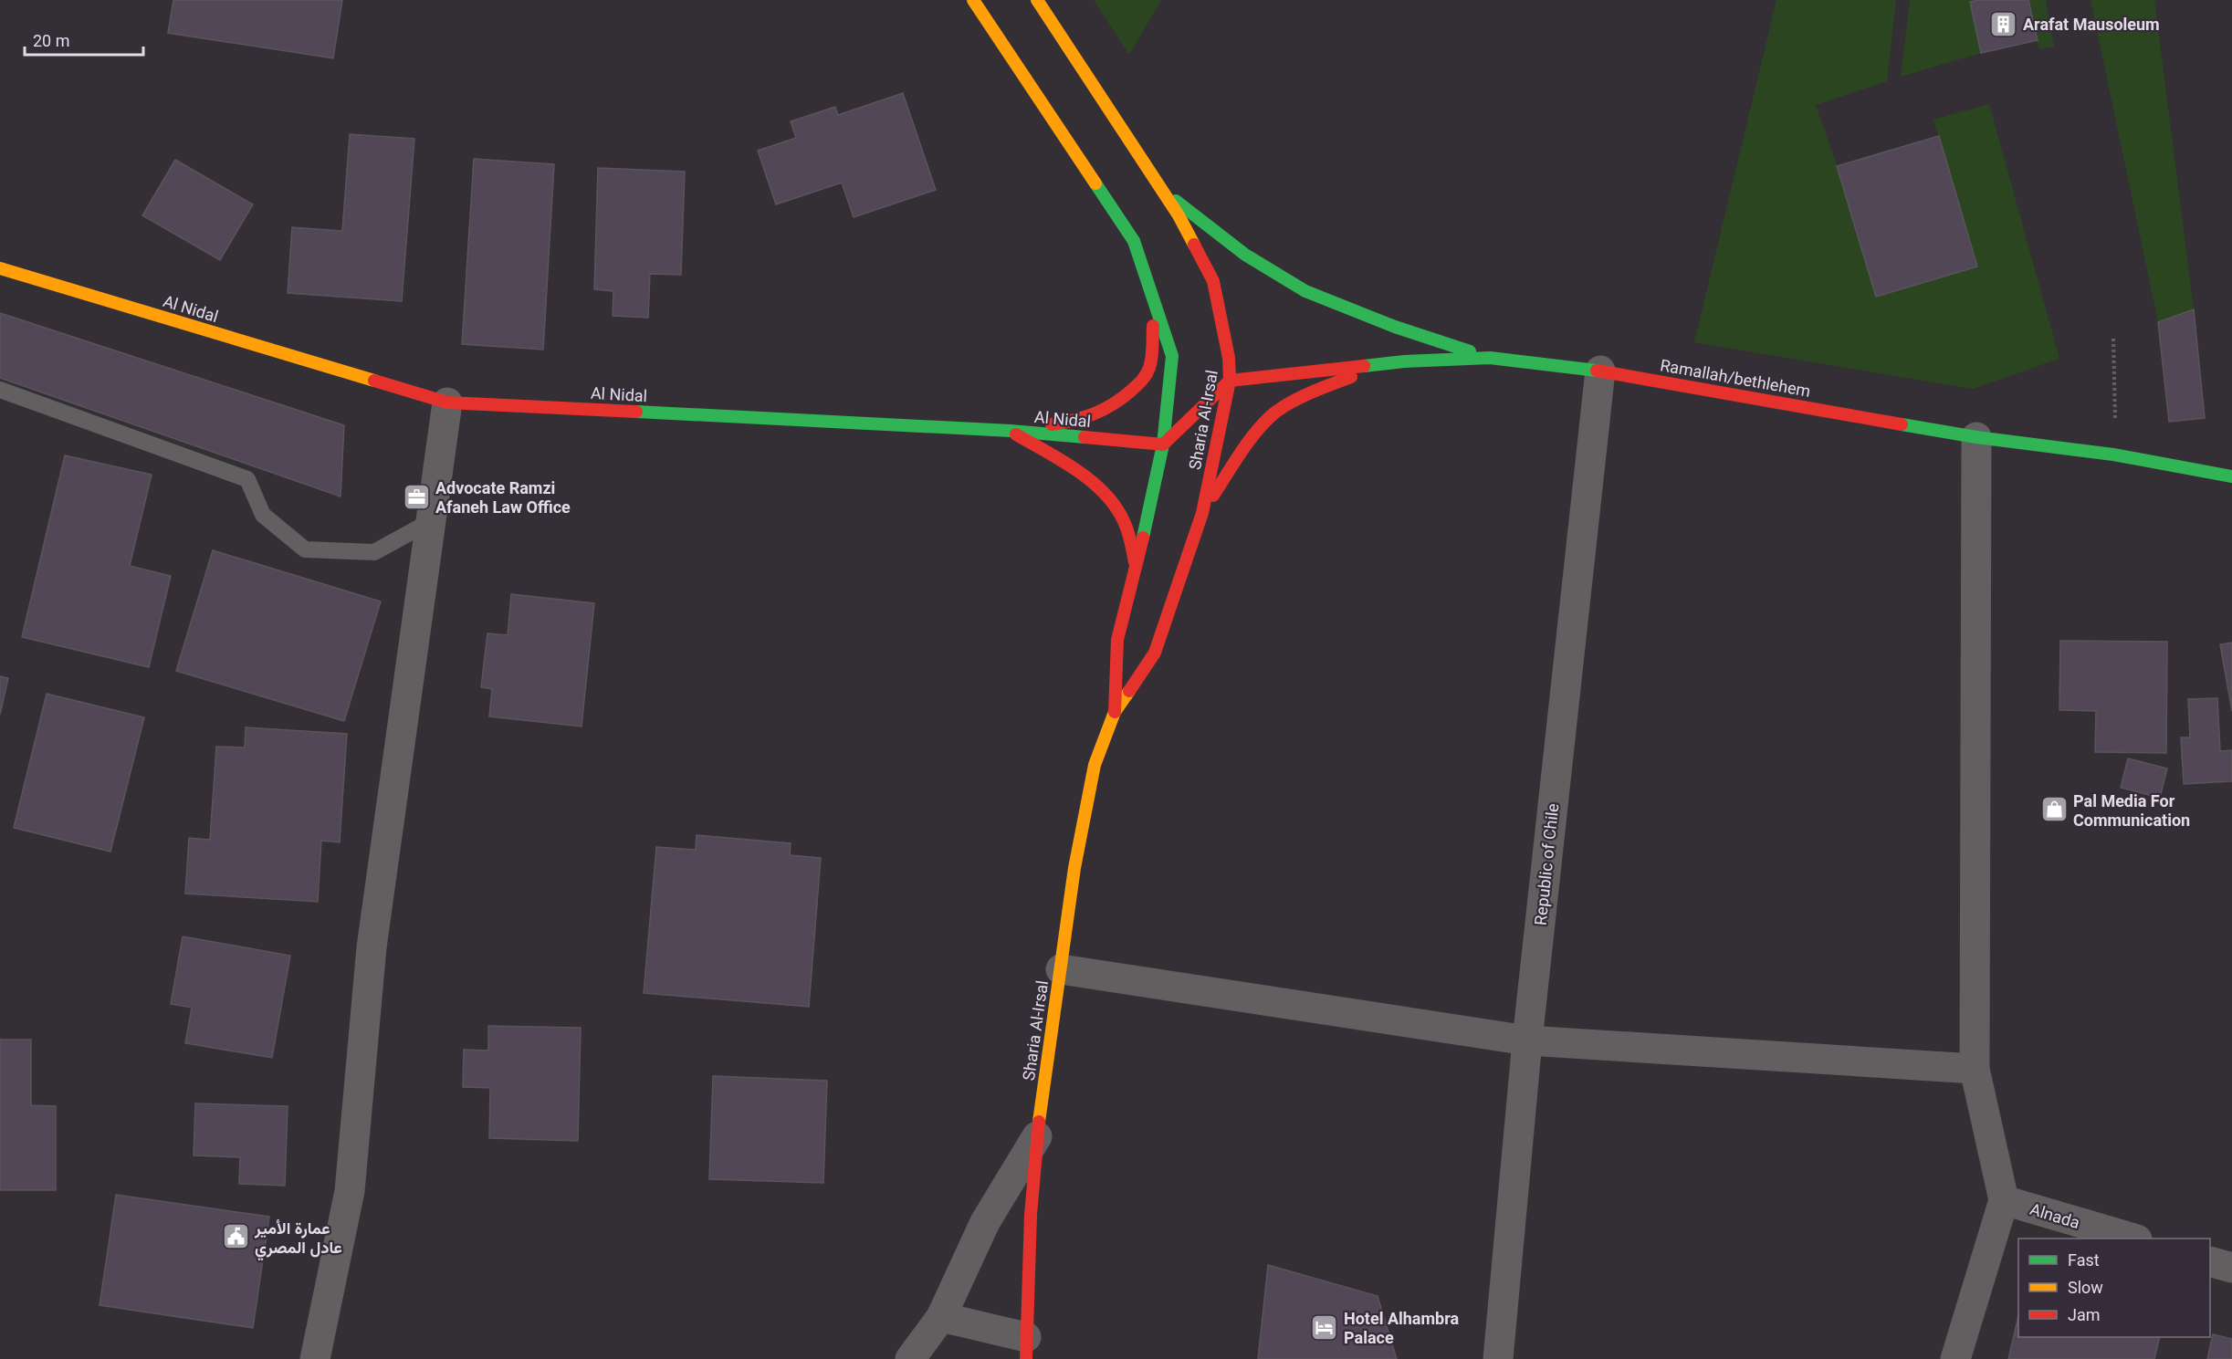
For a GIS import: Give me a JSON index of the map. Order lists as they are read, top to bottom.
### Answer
{
  "streets": {
    "main road": ["Al Nidal", "Ramallah/bethlehem", "Sharia Al-Irsal"],
    "street": ["Republic of Chile", "Alnada"]
  },
  "crossings": [
    ["Al Nidal", "Sharia Al-Irsal"],
    ["Ramallah/bethlehem", "Sharia Al-Irsal"],
    ["Ramallah/bethlehem", "Republic of Chile"]
  ],
  "places": {
    "building": ["Arafat Mausoleum"],
    "office": ["Advocate Ramzi Afaneh Law Office"],
    "shop": ["Pal Media For Communication"],
    "public building": ["عمارة الأمير عادل المصري"],
    "hotel": ["Hotel Alhambra Palace"]
  },
  "legend": ["Fast", "Slow", "Jam"],
  "scale_bar": "20 m"
}
